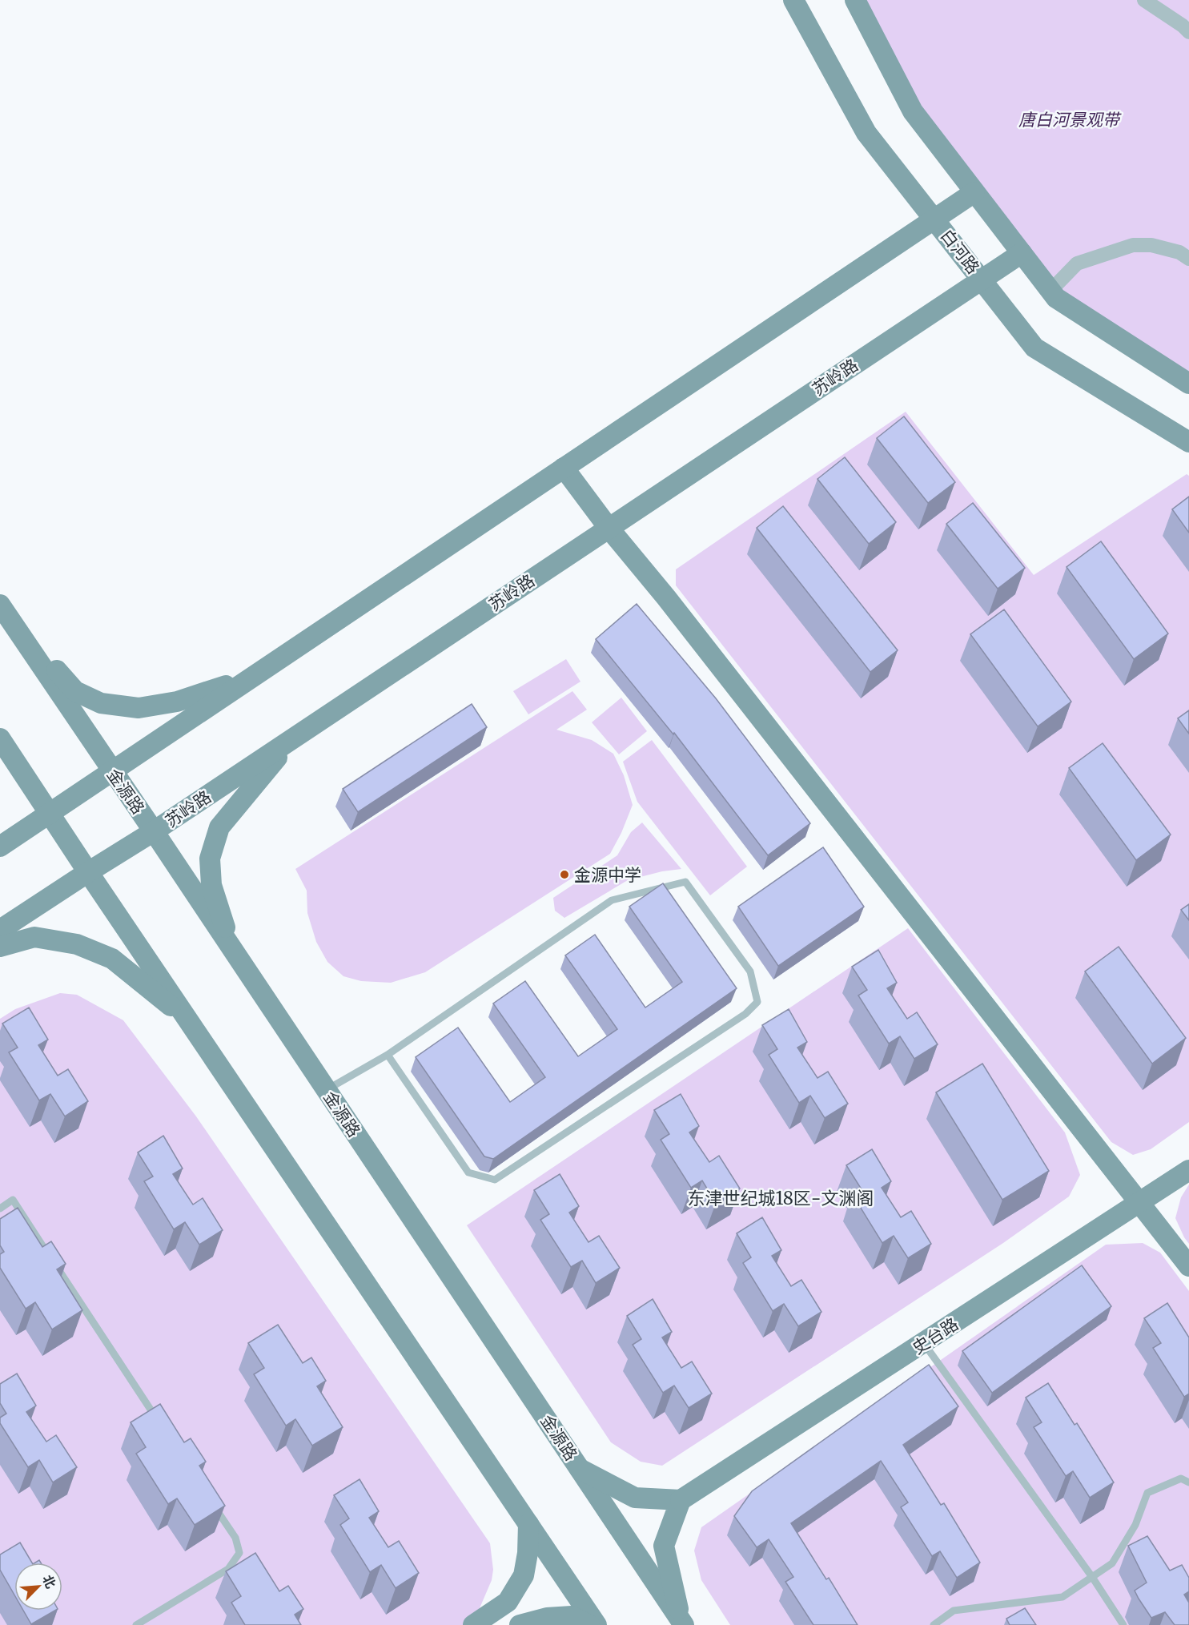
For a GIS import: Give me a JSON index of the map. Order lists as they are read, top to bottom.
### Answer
{
  "streets": {
    "main road": [
      "白河路",
      "苏岭路",
      "金源路",
      "史台路"
    ]
  },
  "crossings": [
    ["白河路", "苏岭路"],
    ["苏岭路", "金源路"]
  ],
  "districts": ["东津世纪城18区-文渊阁"],
  "parks": ["唐白河景观带"],
  "places": ["金源中学"],
  "north": "top right"
}
